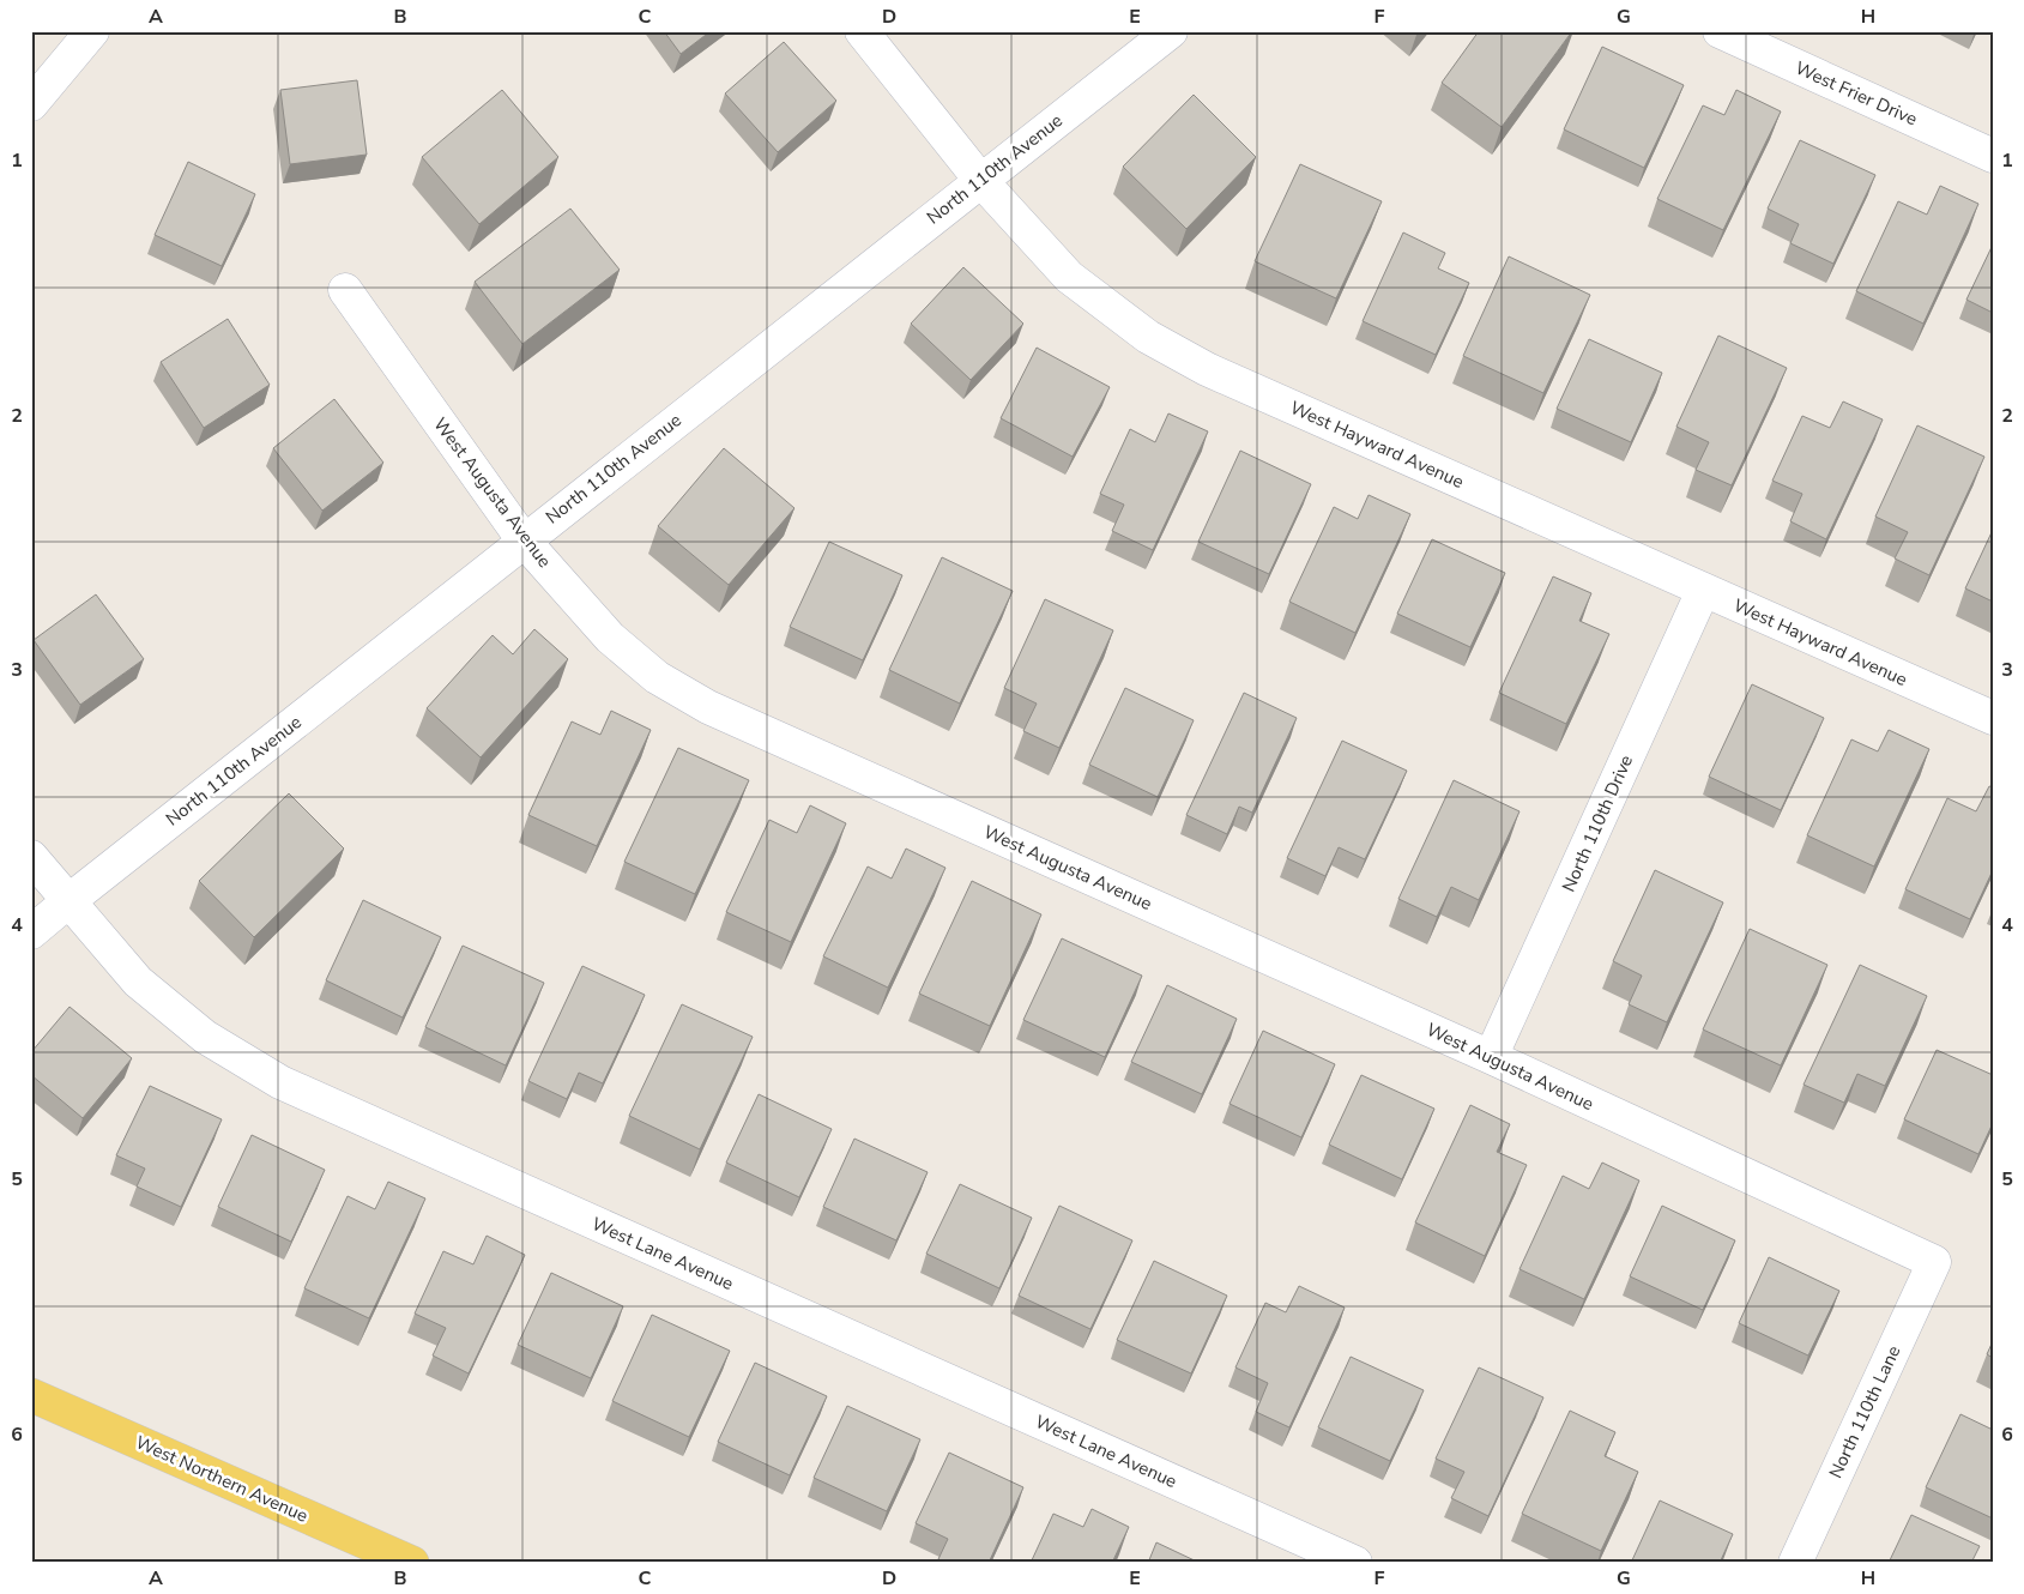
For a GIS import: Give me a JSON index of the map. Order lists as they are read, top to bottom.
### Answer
{
  "streets": {
    "main road": ["West Northern Avenue"],
    "street": [
      "West Frier Drive",
      "North 110th Avenue",
      "West Hayward Avenue",
      "West Augusta Avenue",
      "North 110th Drive",
      "West Lane Avenue",
      "North 110th Lane"
    ]
  },
  "crossings": [
    ["North 110th Avenue", "West Hayward Avenue"],
    ["North 110th Avenue", "West Augusta Avenue"],
    ["North 110th Avenue", "West Lane Avenue"],
    ["West Hayward Avenue", "North 110th Drive"],
    ["West Augusta Avenue", "North 110th Drive"],
    ["West Augusta Avenue", "North 110th Lane"]
  ],
  "grid": {
    "columns": [
      "A",
      "B",
      "C",
      "D",
      "E",
      "F",
      "G",
      "H"
    ],
    "rows": [
      "1",
      "2",
      "3",
      "4",
      "5",
      "6"
    ]
  }
}
